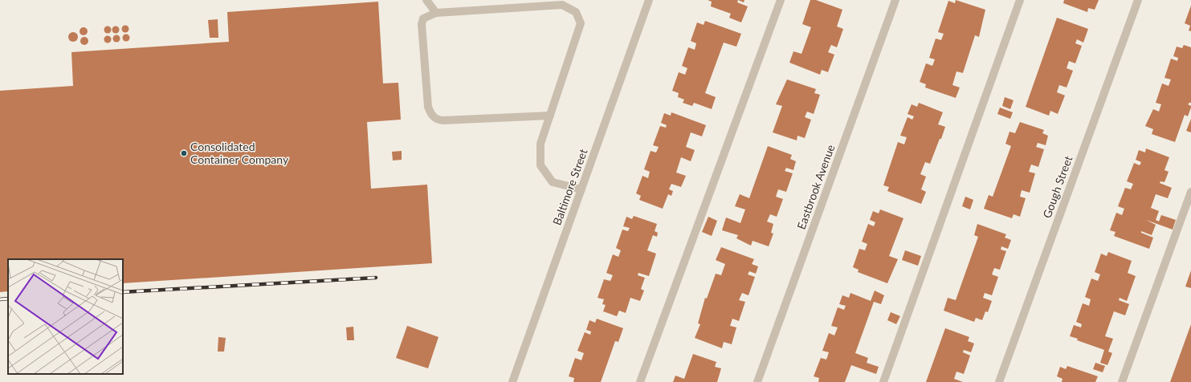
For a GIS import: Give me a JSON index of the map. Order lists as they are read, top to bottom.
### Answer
{
  "streets": {
    "street": ["Baltimore Street", "Eastbrook Avenue", "Gough Street"]
  },
  "places": ["Consolidated Container Company"]
}
